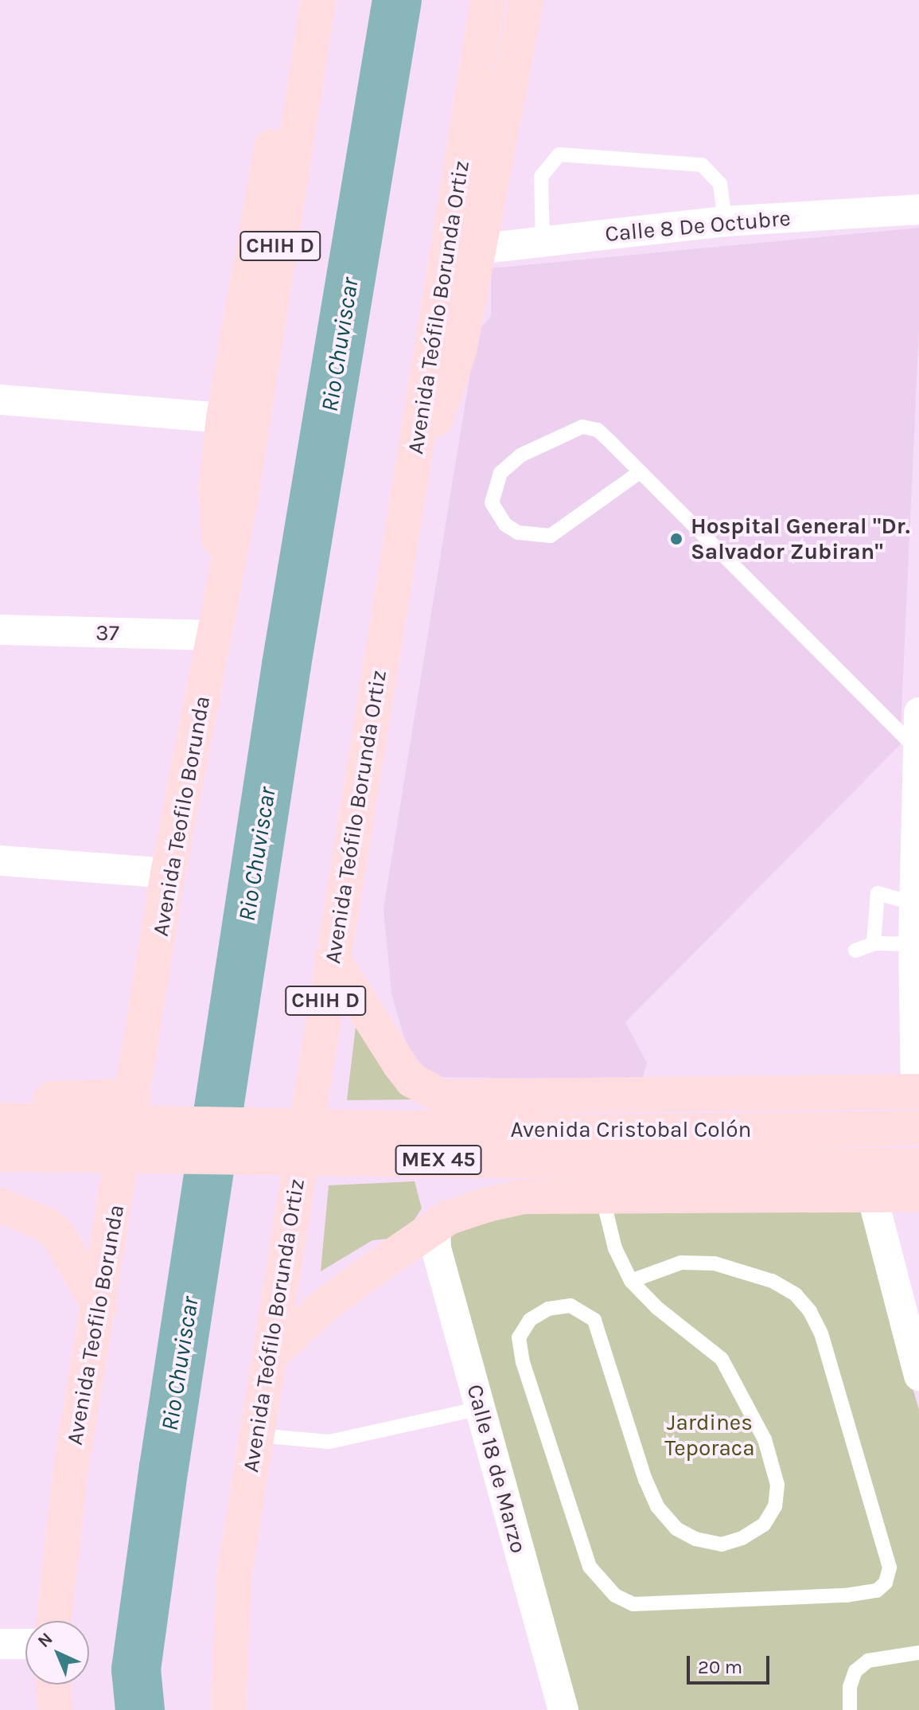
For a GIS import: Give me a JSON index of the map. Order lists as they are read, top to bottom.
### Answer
{
  "streets": {
    "main road": [
      "CHIH D",
      "Avenida Teófilo Borunda Ortiz",
      "Avenida Teofilo Borunda",
      "Avenida Cristobal Colón",
      "MEX 45"
    ],
    "street": ["Calle 8 De Octubre", "37", "Calle 18 de Marzo"]
  },
  "crossings": [
    ["37", "Avenida Teofilo Borunda"]
  ],
  "water": ["Rio Chuviscar"],
  "parks": ["Jardines Teporaca"],
  "places": ["Hospital General \"Dr. Salvador Zubiran\""],
  "scale_bar": "20 m",
  "north": "top left"
}
